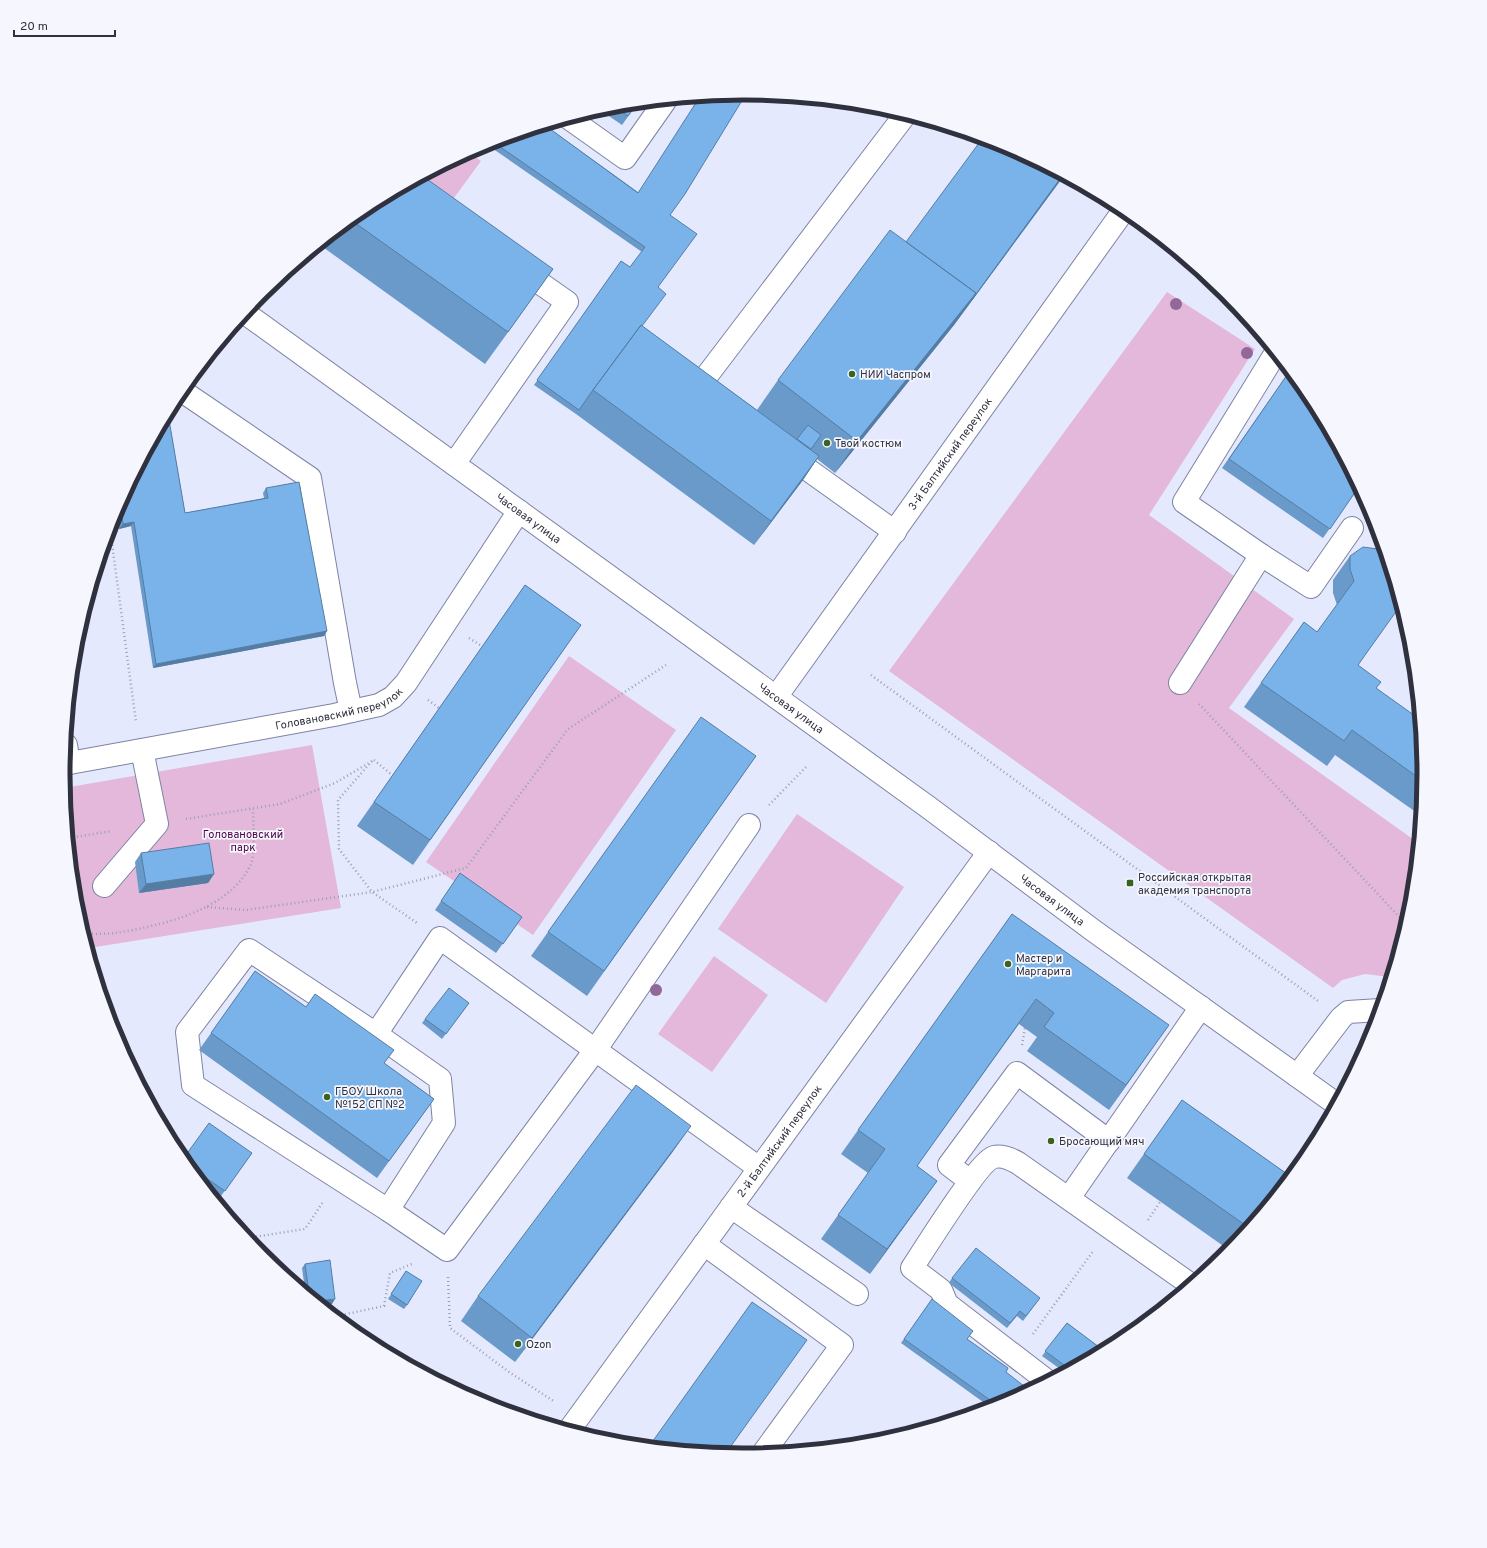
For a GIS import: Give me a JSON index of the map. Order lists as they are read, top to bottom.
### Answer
{
  "streets": {
    "street": [
      "3-й Балтийский переулок",
      "Часовая улица",
      "Головановский переулок",
      "2-й Балтийский переулок"
    ]
  },
  "crossings": [
    ["3-й Балтийский переулок", "Часовая улица"],
    ["Часовая улица", "Головановский переулок"],
    ["Часовая улица", "2-й Балтийский переулок"]
  ],
  "parks": ["Головановский парк"],
  "places": {
    "other": [
      "НИИ Часпром",
      "Твой костюм",
      "Мастер и Маргарита",
      "ГБОУ Школа №152 СП №2",
      "Бросающий мяч",
      "Ozon"
    ],
    "transit": ["Российская открытая академия транспорта"]
  },
  "scale_bar": "20 m"
}
